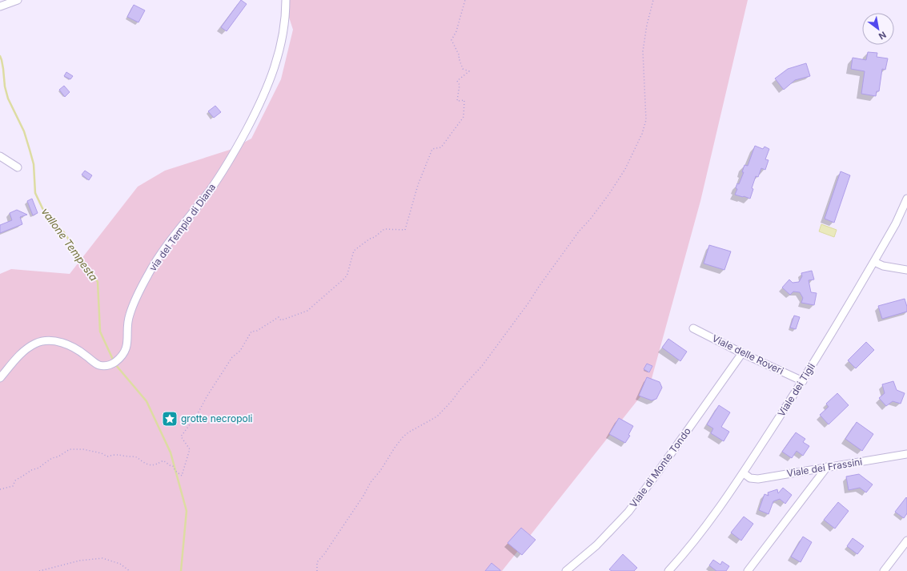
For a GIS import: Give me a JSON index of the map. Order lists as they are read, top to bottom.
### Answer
{
  "streets": {
    "street": [
      "via del Tempio di Diana",
      "Viale delle Roveri",
      "Viale dei Tigli",
      "Viale di Monte Tondo",
      "Viale dei Frassini"
    ]
  },
  "crossings": [
    ["Viale delle Roveri", "Viale dei Tigli"],
    ["Viale delle Roveri", "Viale di Monte Tondo"],
    ["Viale dei Tigli", "Viale dei Frassini"]
  ],
  "water": ["vallone Tempesta"],
  "places": {
    "place": ["grotte necropoli"]
  },
  "north": "bottom right"
}
